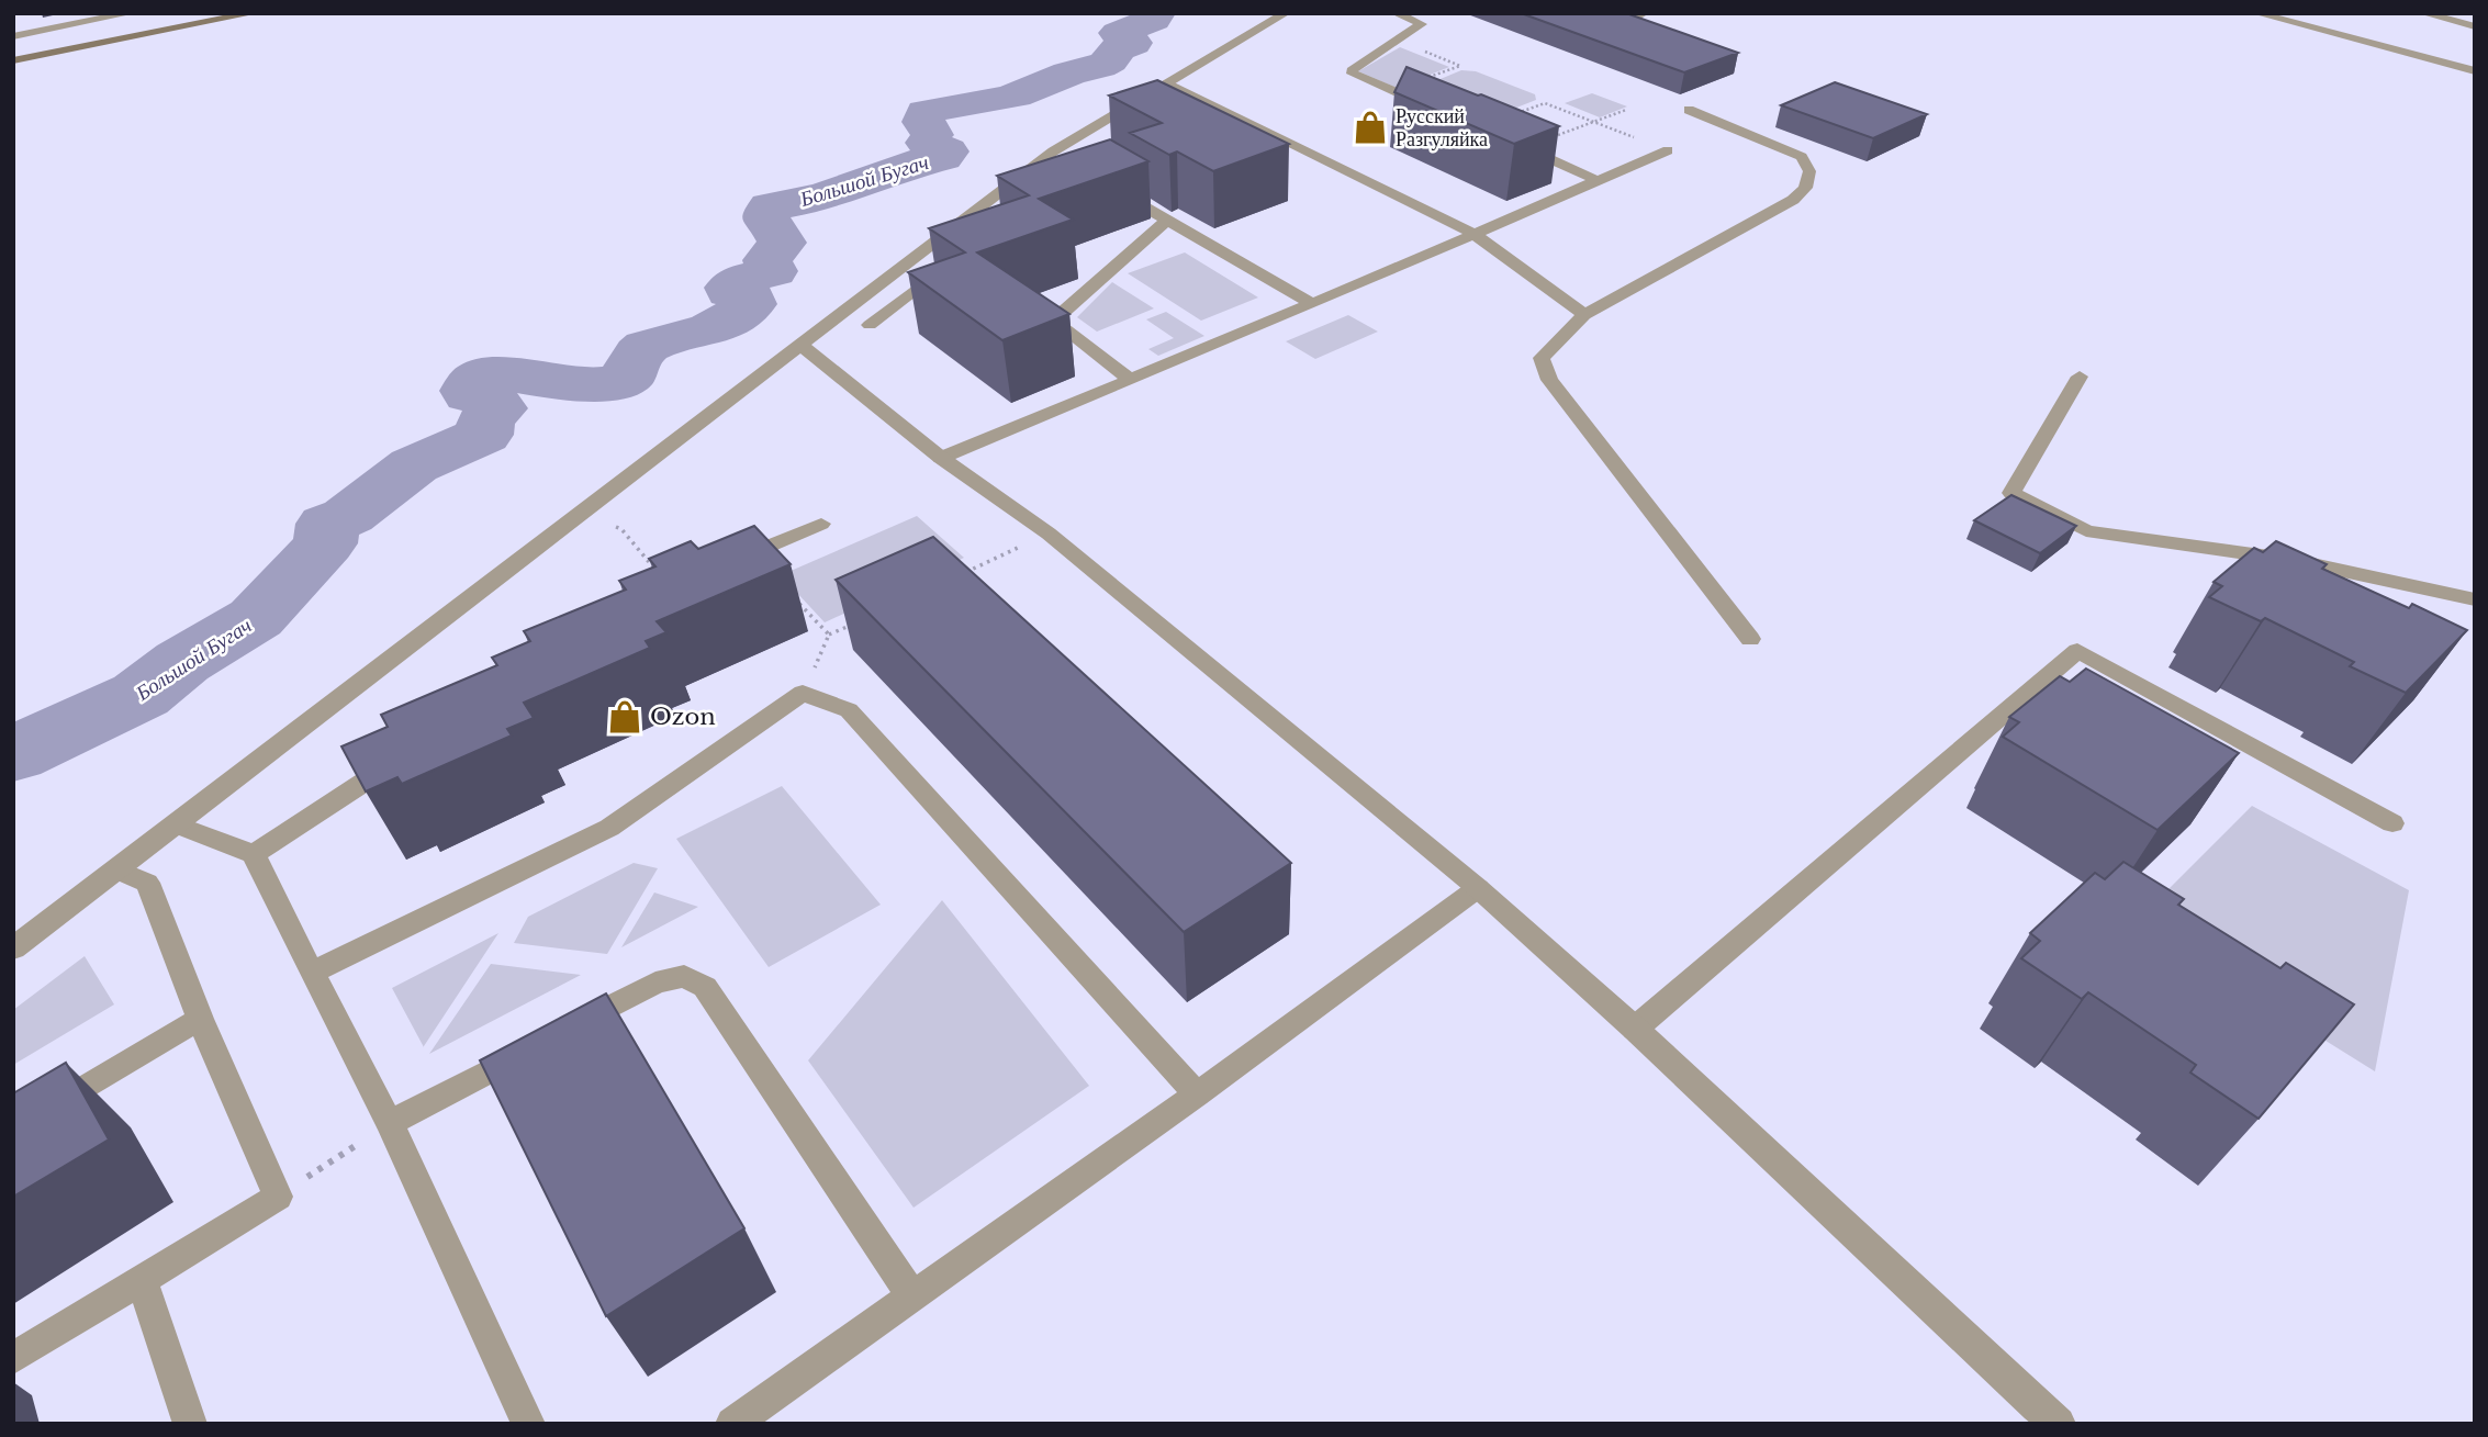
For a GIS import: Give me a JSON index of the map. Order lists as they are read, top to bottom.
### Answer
{
  "water": ["Большой Бугач"],
  "places": {
    "shop": ["Русский Разгуляйка", "Ozon"]
  }
}
